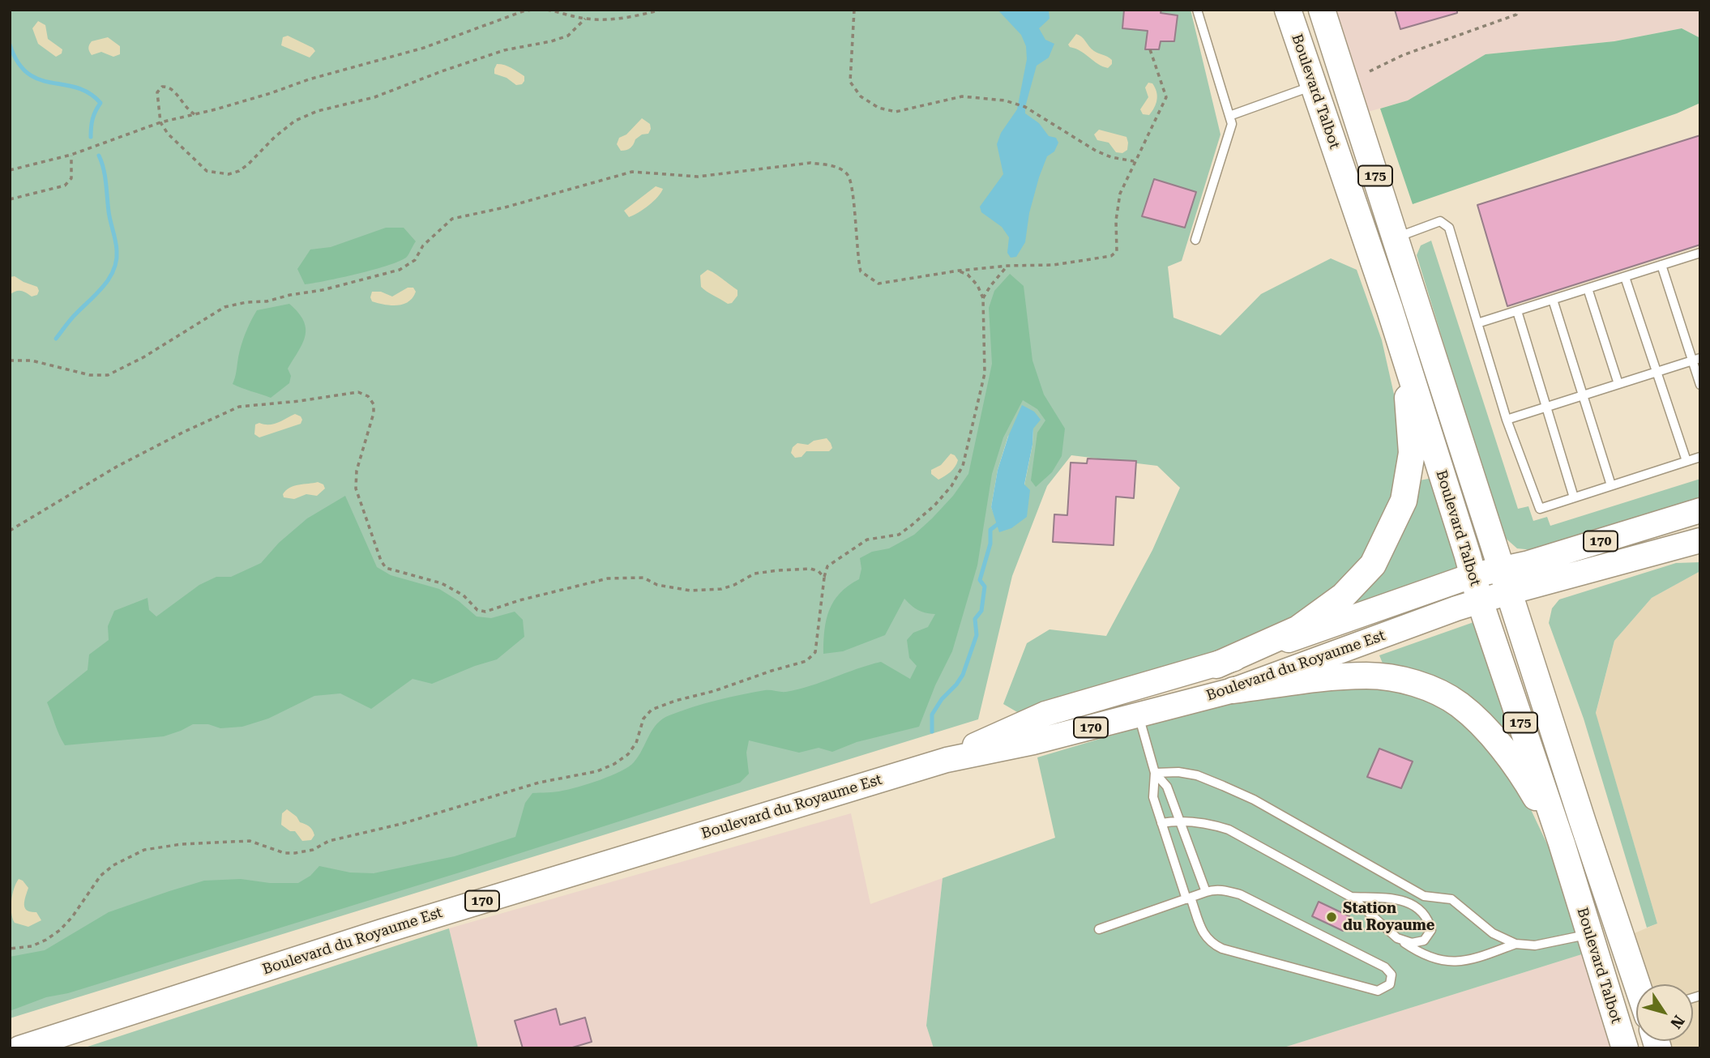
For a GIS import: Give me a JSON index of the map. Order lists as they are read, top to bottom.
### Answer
{
  "streets": {
    "highway": ["Boulevard Talbot", "175"],
    "main road": ["170", "Boulevard du Royaume Est"]
  },
  "crossings": [
    ["Boulevard Talbot", "170"],
    ["Boulevard Talbot", "Boulevard du Royaume Est"],
    ["170", "Boulevard du Royaume Est"]
  ],
  "places": ["Station du Royaume"],
  "north": "bottom right"
}
